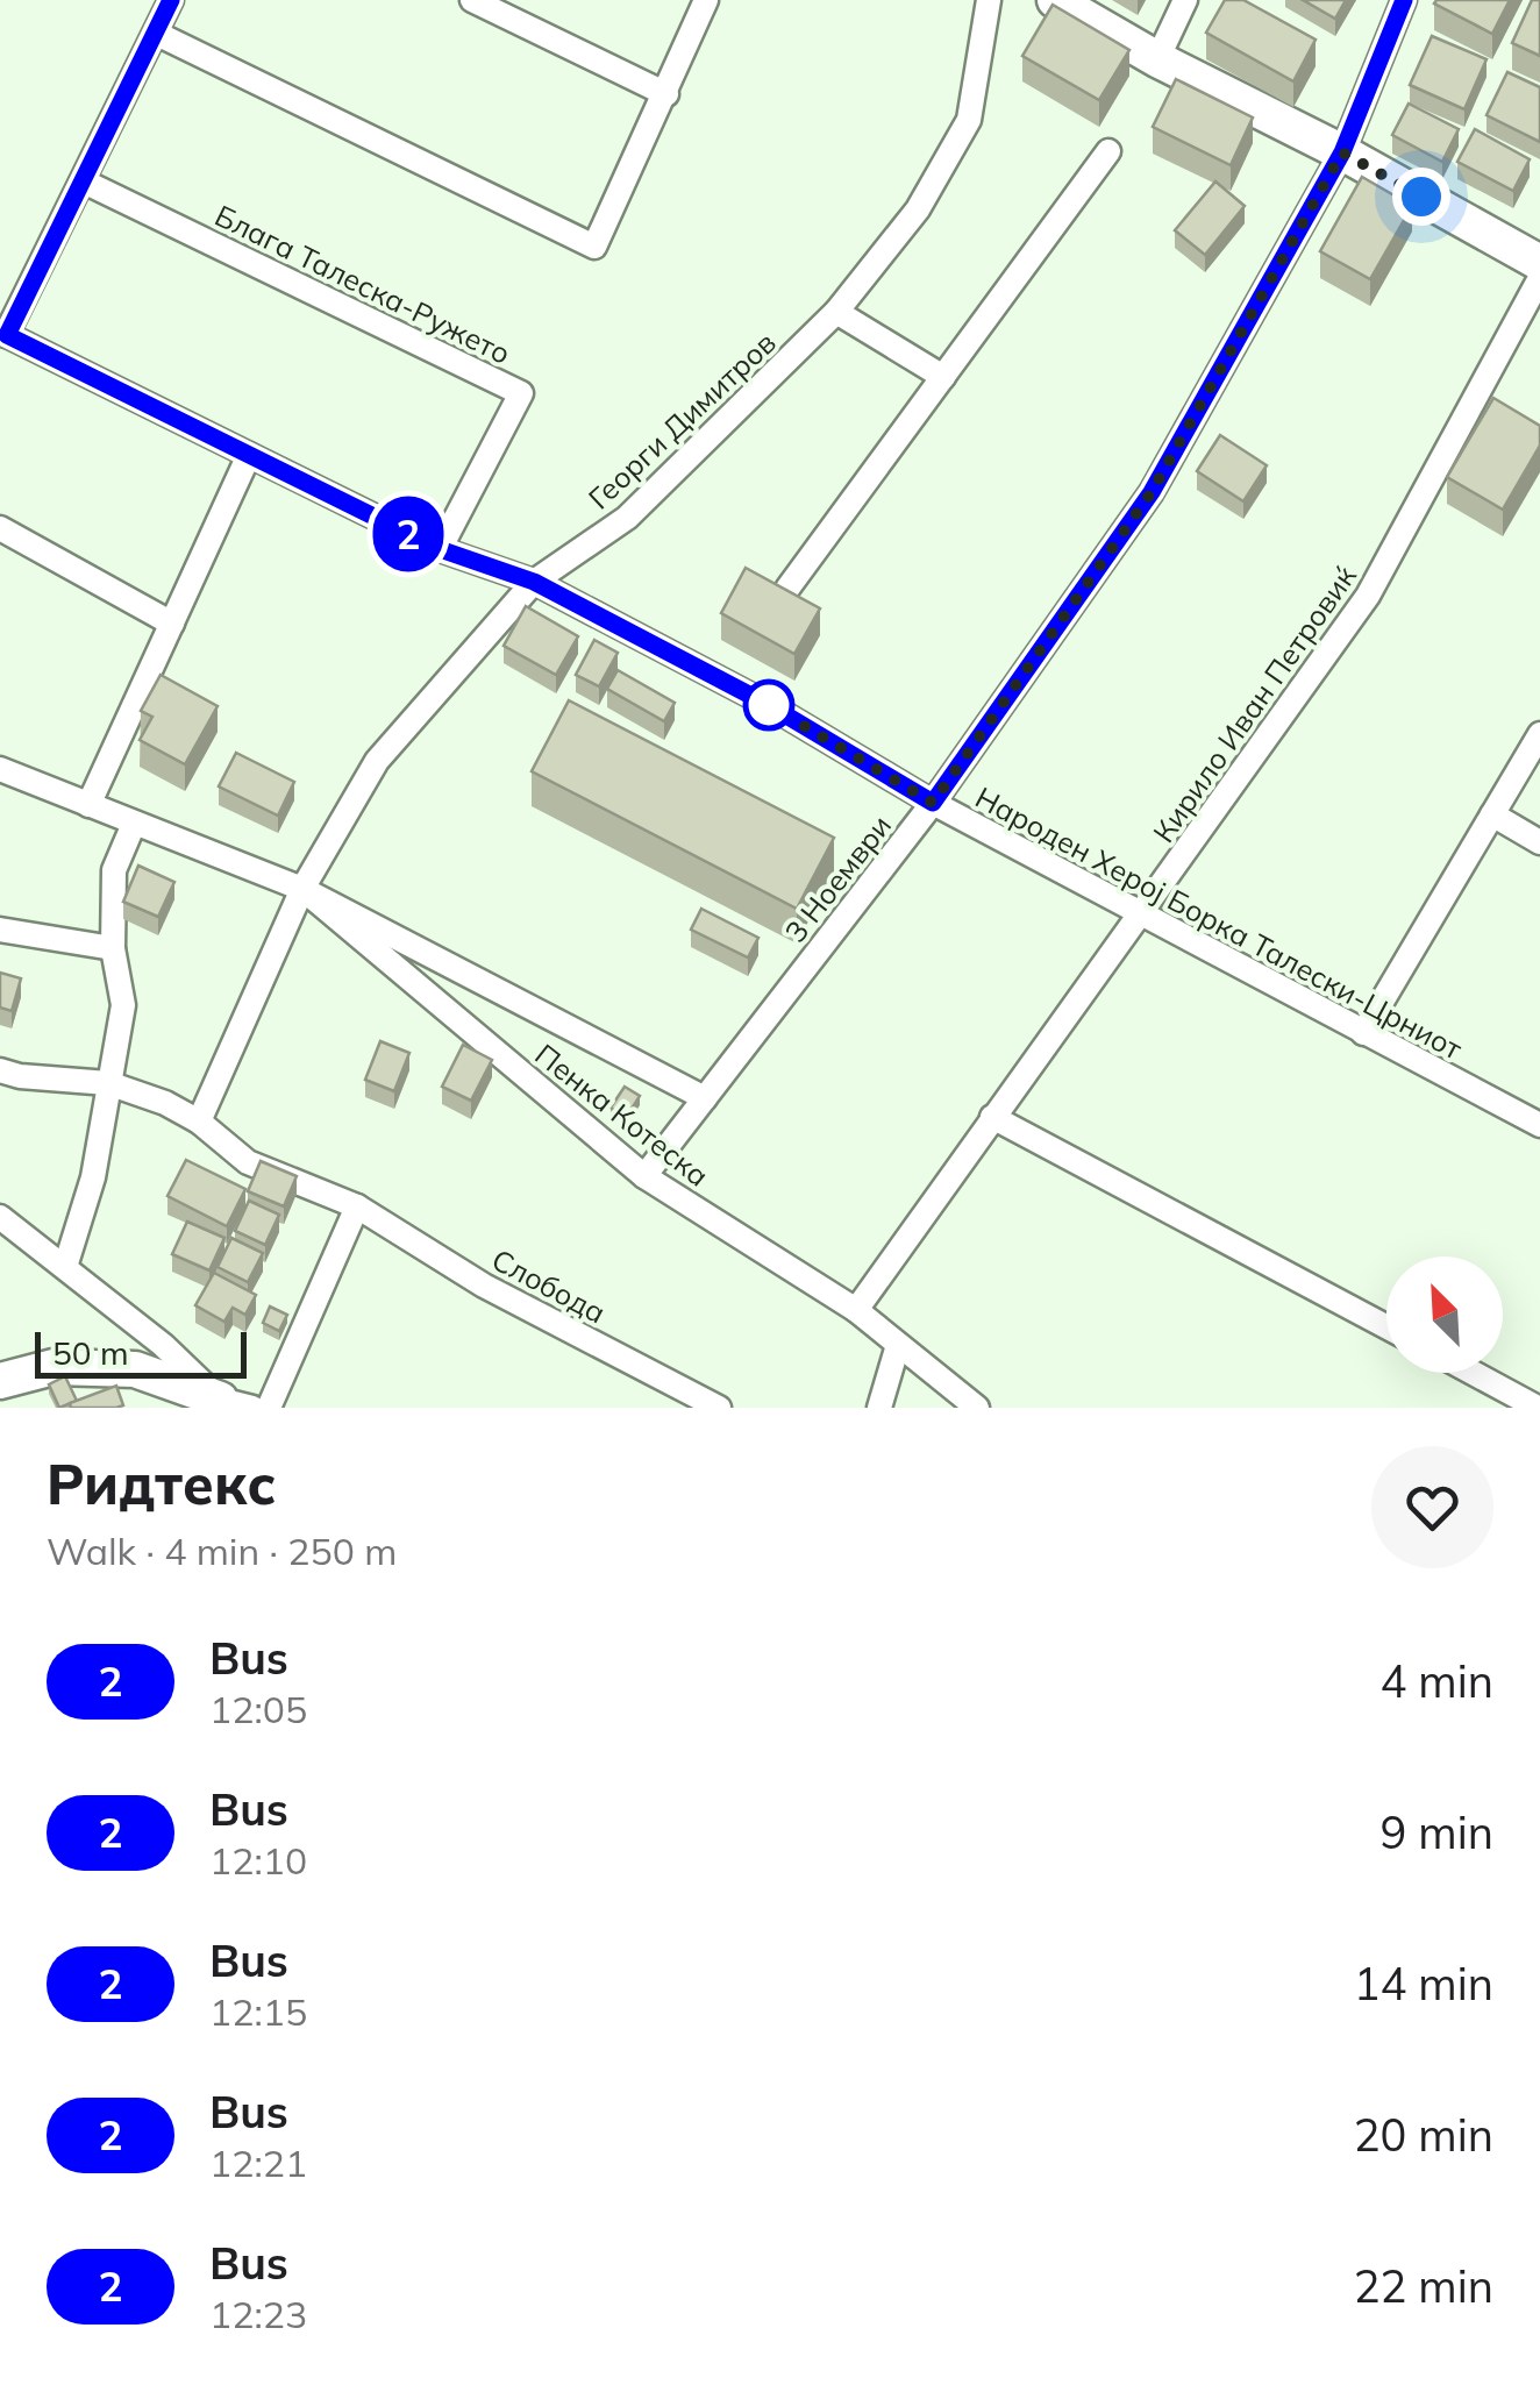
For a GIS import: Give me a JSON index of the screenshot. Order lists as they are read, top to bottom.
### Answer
{
  "streets": {
    "street": [
      "Блага Талеска-Ружето",
      "Георги Димитров",
      "Кирило Иван Петровиќ",
      "3 Ноември",
      "Народен Херој Борка Талески-Црниот",
      "Пенка Котеска",
      "Слобода"
    ]
  },
  "crossings": [
    ["Блага Талеска-Ружето", "Народен Херој Борка Талески-Црниот"],
    ["Георги Димитров", "Народен Херој Борка Талески-Црниот"],
    ["Георги Димитров", "Пенка Котеска"],
    ["Кирило Иван Петровиќ", "Народен Херој Борка Талески-Црниот"],
    ["Кирило Иван Петровиќ", "Пенка Котеска"],
    ["3 Ноември", "Народен Херој Борка Талески-Црниот"],
    ["3 Ноември", "Пенка Котеска"]
  ],
  "lines": ["bus line 2"],
  "scale_bar": "50 m",
  "north": "top left",
  "page": {
    "on_map": "2",
    "scale": "50 m",
    "heading": ["Ридтекс", "Walk · 4 min · 250 m"],
    "list": [
      {
        "mark": "2",
        "name": "Bus",
        "note": "12:05",
        "value": "4 min"
      },
      {
        "mark": "2",
        "name": "Bus",
        "note": "12:10",
        "value": "9 min"
      },
      {
        "mark": "2",
        "name": "Bus",
        "note": "12:15",
        "value": "14 min"
      },
      {
        "mark": "2",
        "name": "Bus",
        "note": "12:21",
        "value": "20 min"
      },
      {
        "mark": "2",
        "name": "Bus",
        "note": "12:23",
        "value": "22 min"
      }
    ]
  }
}
